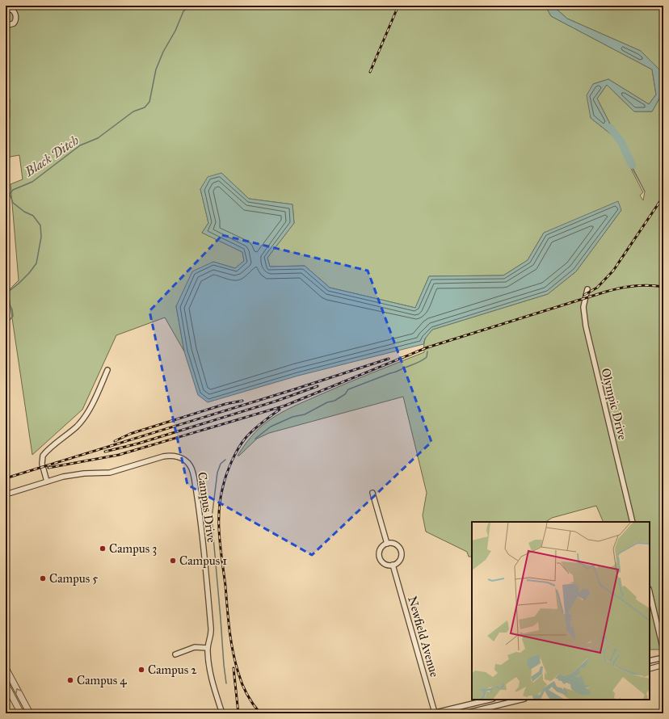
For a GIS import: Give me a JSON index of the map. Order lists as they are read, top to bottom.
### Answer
{
  "streets": {
    "street": ["Olympic Drive", "Campus Drive", "Newfield Avenue"]
  },
  "water": ["Black Ditch"],
  "places": [
    "Campus 3",
    "Campus 1",
    "Campus 5",
    "Campus 2",
    "Campus 4"
  ]
}
